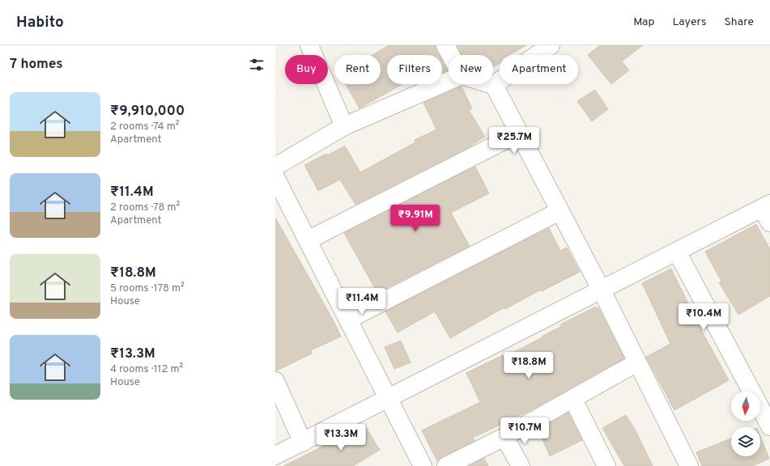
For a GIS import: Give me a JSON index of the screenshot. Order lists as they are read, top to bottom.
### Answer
{
  "north": "bottom",
  "page": {
    "header": "Habito",
    "nav": ["Map", "Layers", "Share"],
    "heading": "7 homes",
    "chip": [
      "Buy",
      "Rent",
      "Filters",
      "New",
      "Apartment"
    ],
    "list": [
      {
        "name": "₹9,910,000",
        "note": "2 rooms · 74 m² · Apartment"
      },
      {
        "name": "₹11.4M",
        "note": "2 rooms · 78 m² · Apartment"
      },
      {
        "name": "₹18.8M",
        "note": "5 rooms · 178 m² · House"
      },
      {
        "name": "₹13.3M",
        "note": "4 rooms · 112 m² · House"
      }
    ],
    "price": [
      "₹25.7M",
      "₹9.91M",
      "₹11.4M",
      "₹10.4M",
      "₹18.8M",
      "₹10.7M",
      "₹13.3M"
    ]
  }
}
